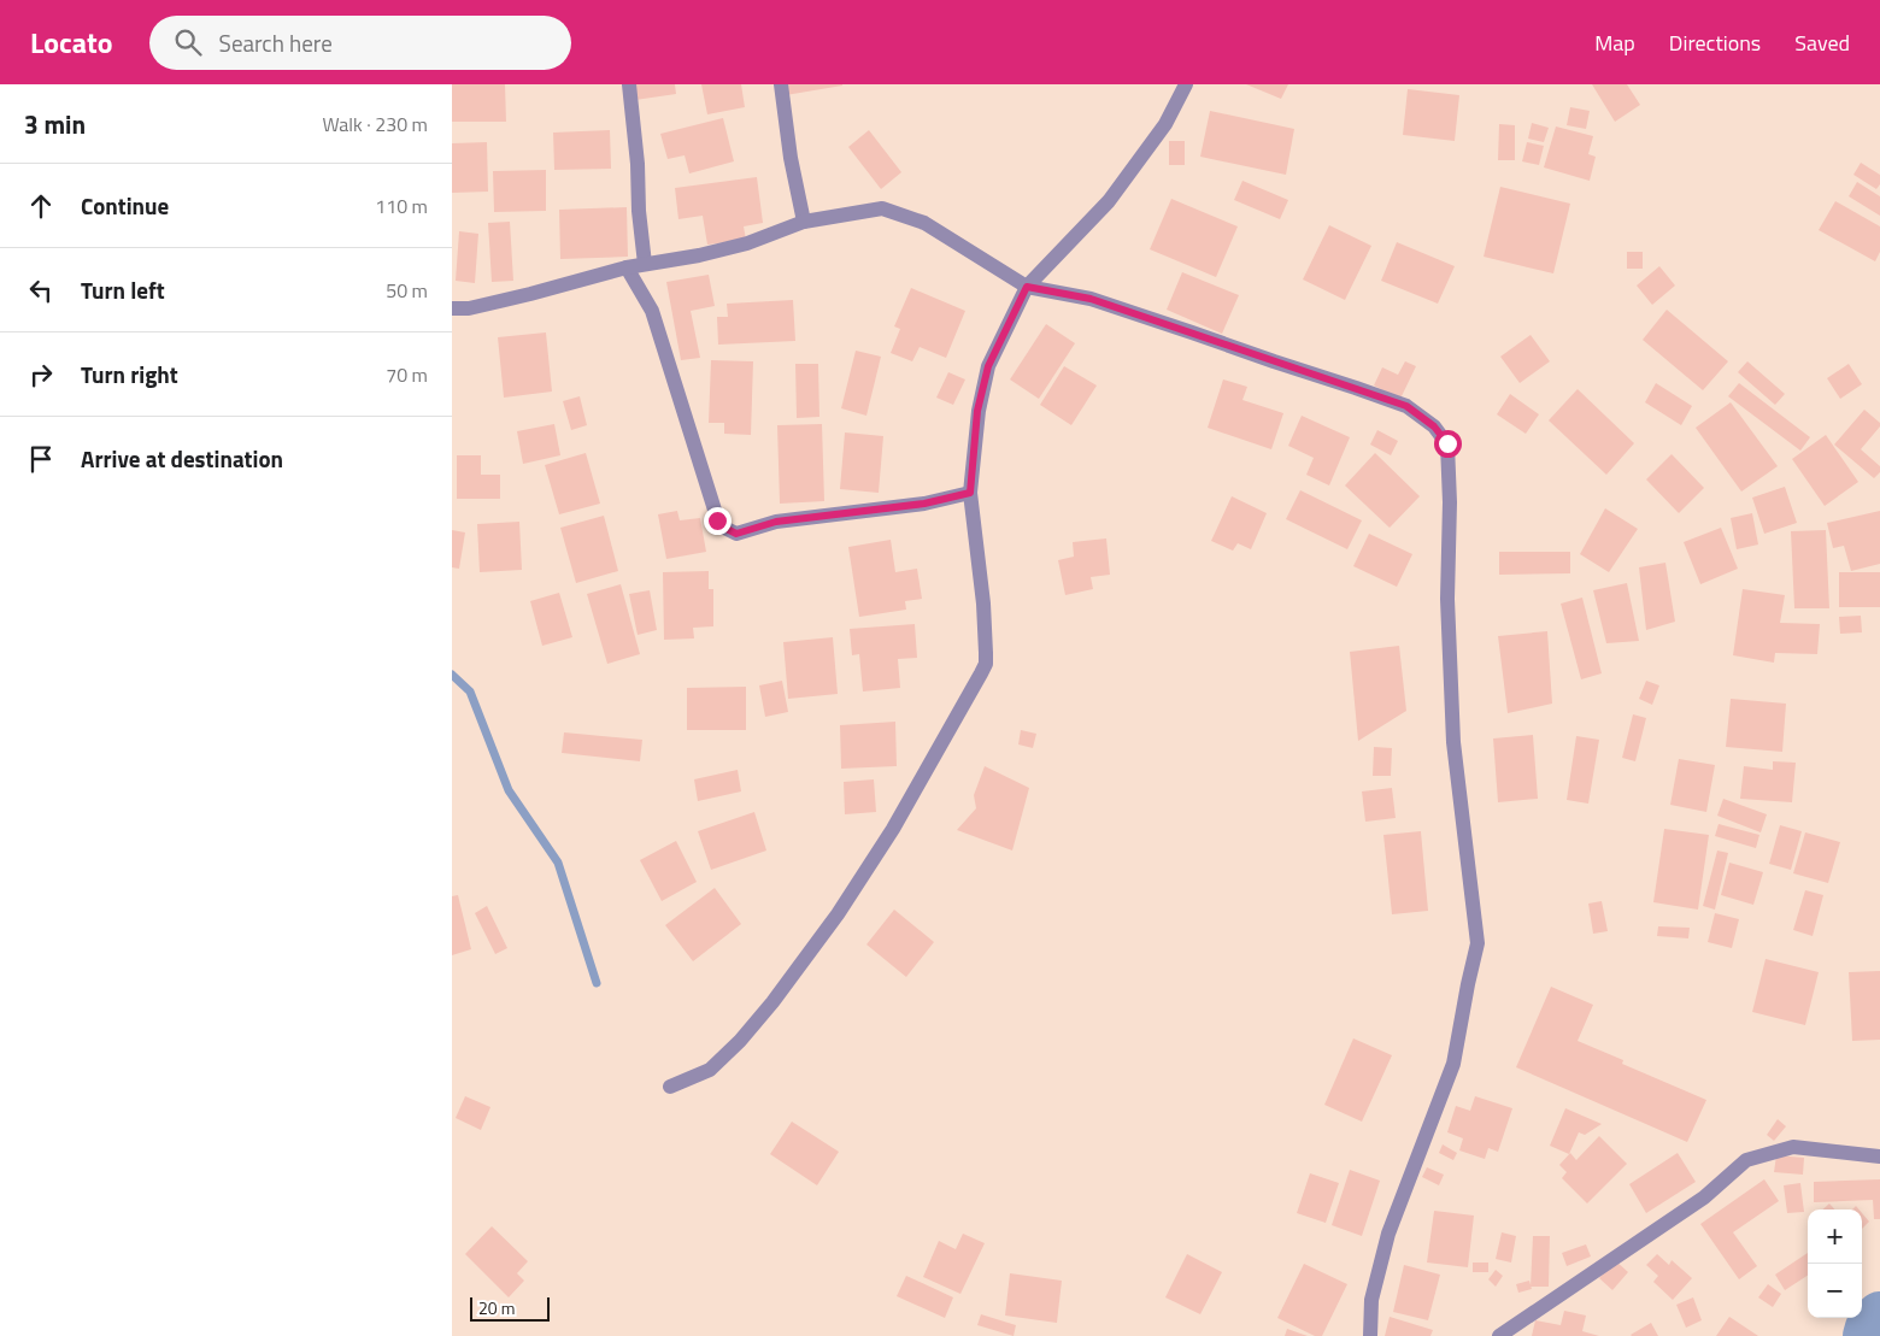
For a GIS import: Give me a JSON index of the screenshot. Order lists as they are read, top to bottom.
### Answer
{
  "scale_bar": "20 m",
  "page": {
    "header": "Locato",
    "search": "Search here",
    "nav": ["Map", "Directions", "Saved"],
    "heading": ["3 min", "Walk · 230 m"],
    "list": [
      ["Continue", "110 m"],
      ["Turn left", "50 m"],
      ["Turn right", "70 m"],
      "Arrive at destination"
    ],
    "map_buttons": ["+", "−"],
    "scale": "20 m"
  }
}
